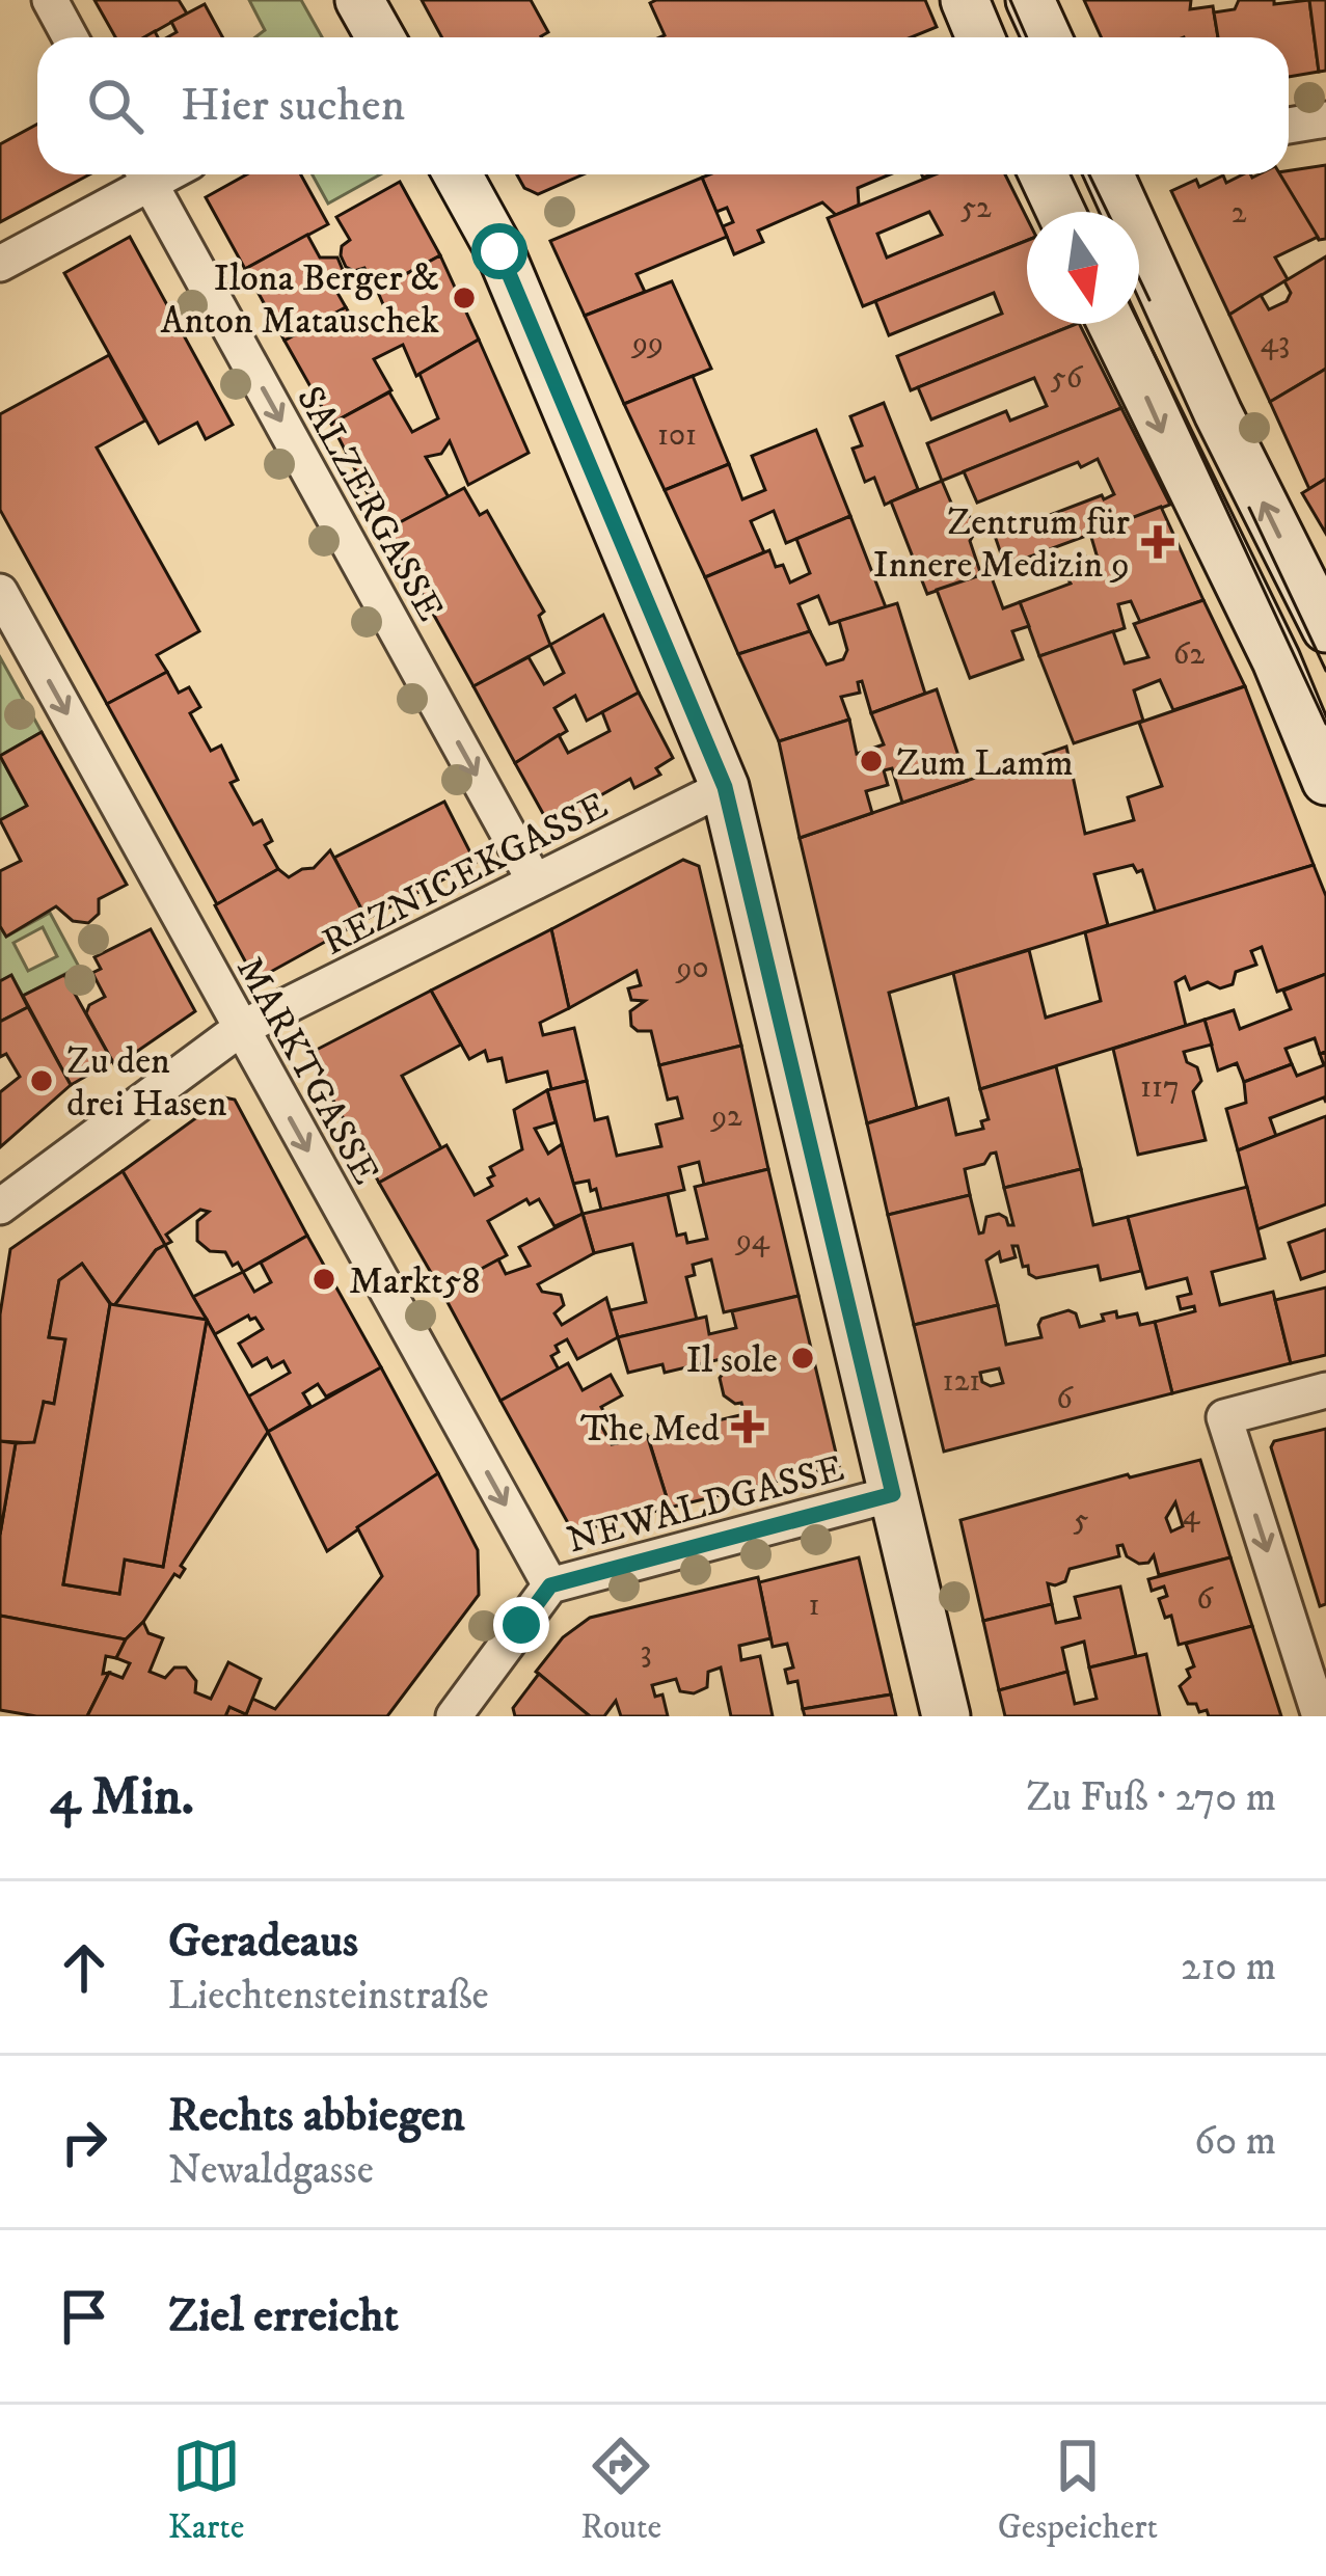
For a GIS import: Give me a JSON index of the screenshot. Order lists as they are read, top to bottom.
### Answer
{
  "streets": {
    "street": [
      "SALZERGASSE",
      "REZNICEKGASSE",
      "MARKTGASSE",
      "NEWALDGASSE"
    ]
  },
  "crossings": [
    ["SALZERGASSE", "REZNICEKGASSE"],
    ["REZNICEKGASSE", "MARKTGASSE"],
    ["MARKTGASSE", "NEWALDGASSE"]
  ],
  "one_way": ["MARKTGASSE"],
  "places": {
    "other": [
      "Ilona Berger & Anton Matauschek",
      "Zum Lamm",
      "Zu den drei Hasen",
      "Markt58",
      "Il sole"
    ],
    "health": ["Zentrum für Innere Medizin 9", "The Med"]
  },
  "house_numbers": [
    "52",
    "2",
    "99",
    "43",
    "56",
    "101",
    "62",
    "90",
    "117",
    "92",
    "94",
    "121",
    "6",
    "4",
    "5",
    "6",
    "1",
    "3"
  ],
  "north": "bottom",
  "page": {
    "search": "Hier suchen",
    "heading": ["4 Min.", "Zu Fuß · 270 m"],
    "list": [
      ["Geradeaus", "Liechtensteinstraße", "210 m"],
      ["Rechts abbiegen", "Newaldgasse", "60 m"],
      "Ziel erreicht"
    ],
    "nav": ["Karte", "Route", "Gespeichert"]
  }
}
